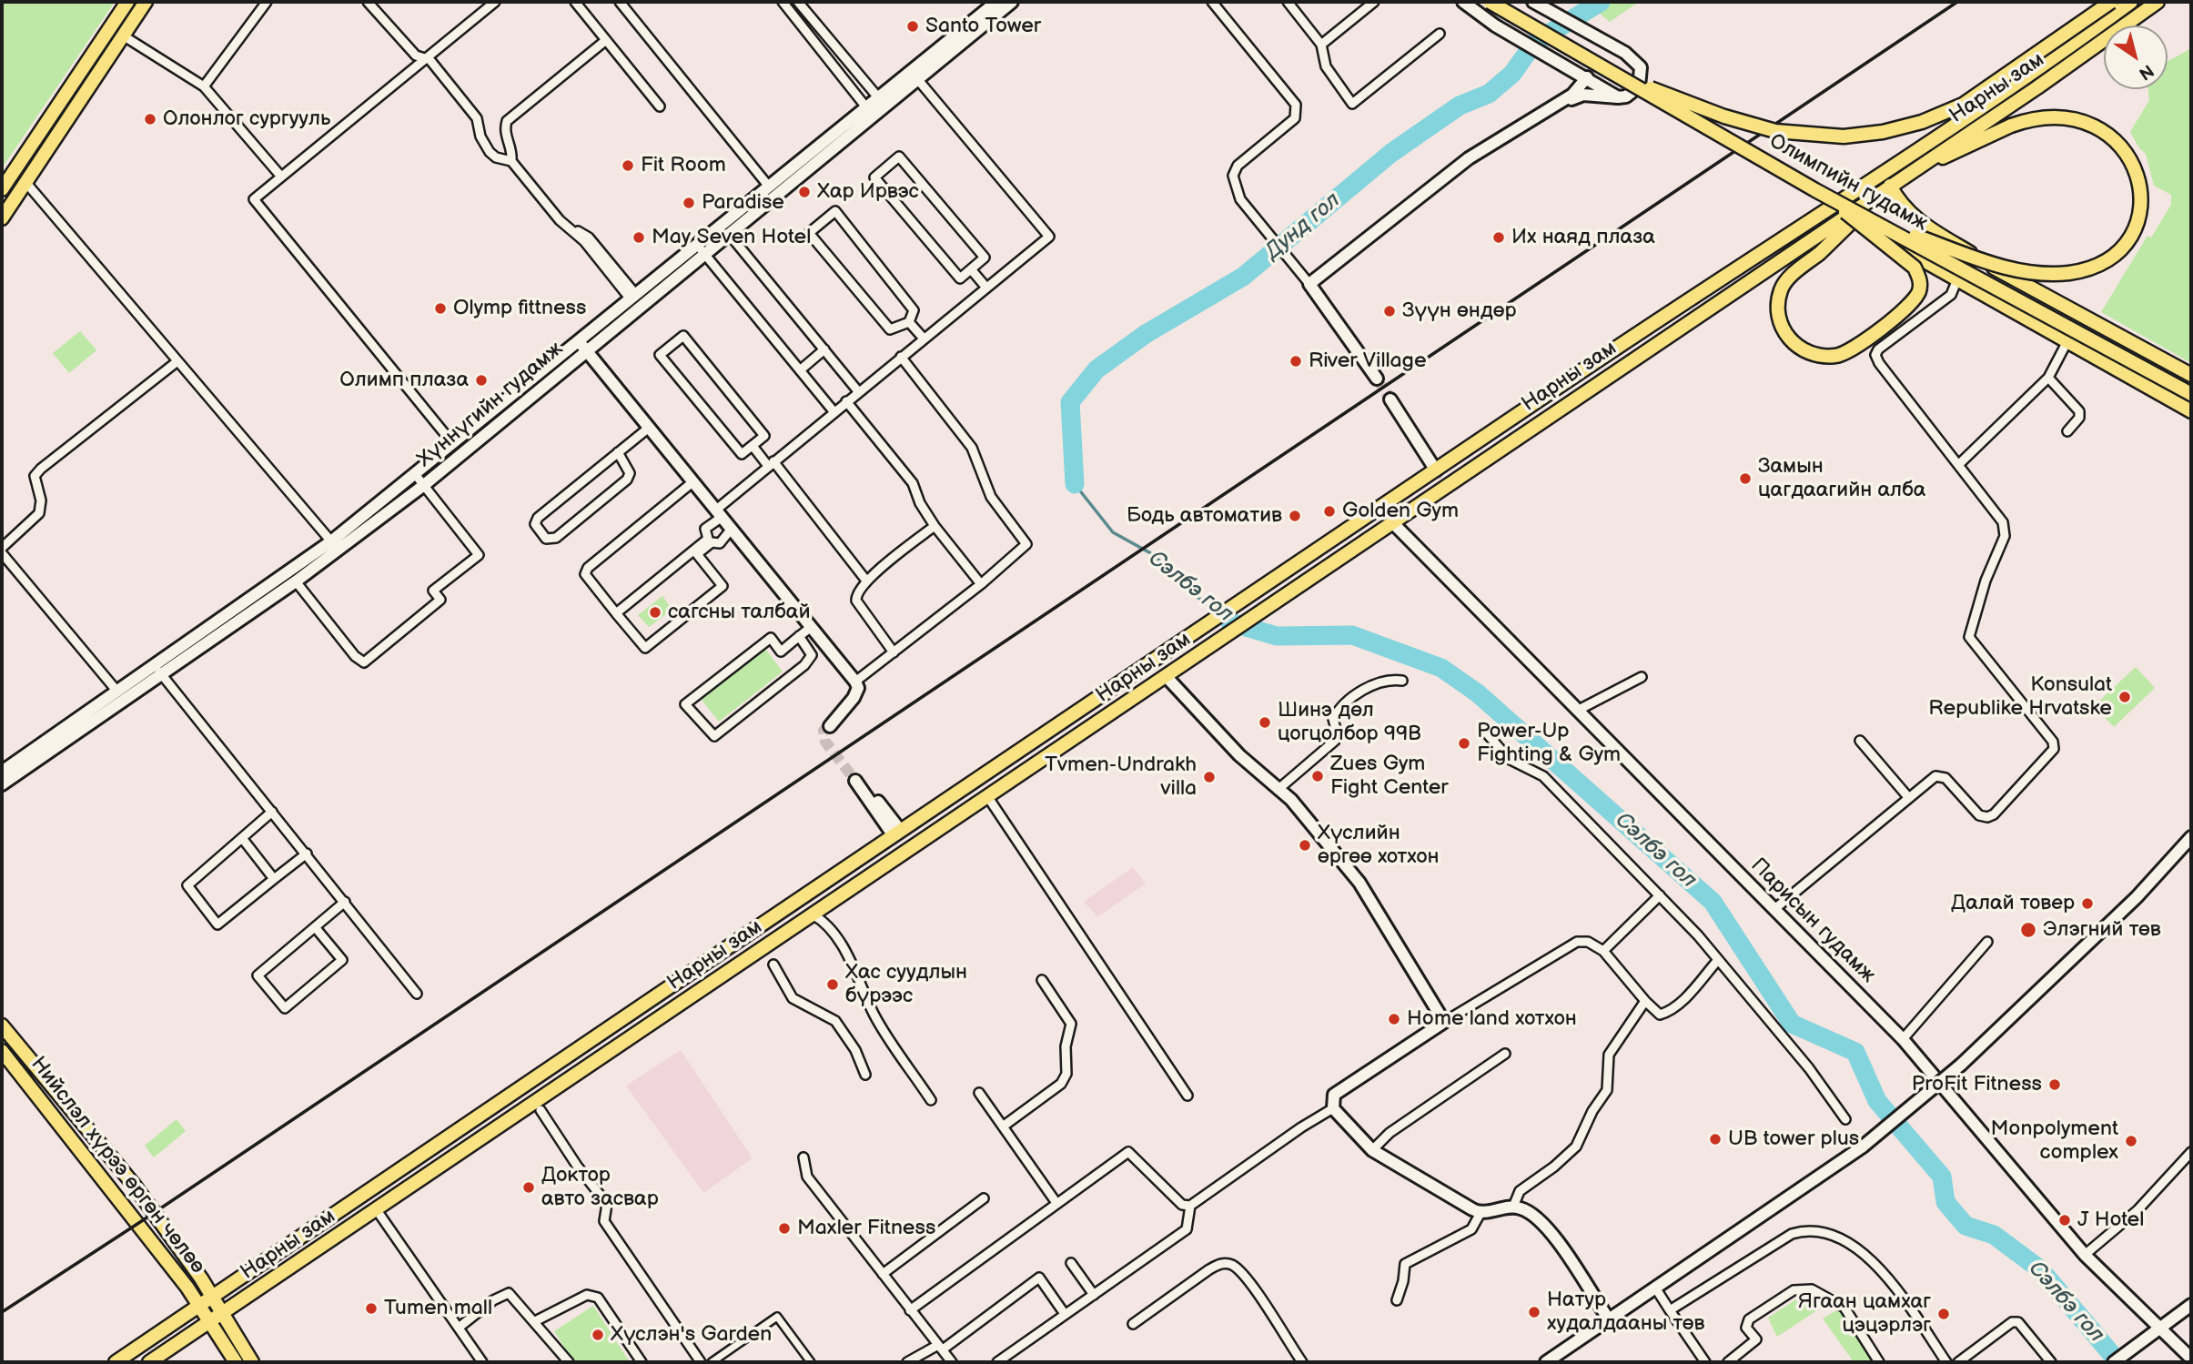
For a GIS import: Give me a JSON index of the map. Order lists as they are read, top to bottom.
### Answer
{
  "streets": {
    "main road": [
      "Нарны зам",
      "Олимпийн гудамж",
      "Хүннүгийн гудамж",
      "Парисын гудамж",
      "Нийслэл хүрээ өргөн чөлөө"
    ]
  },
  "crossings": [
    ["Нарны зам", "Парисын гудамж"],
    ["Нарны зам", "Нийслэл хүрээ өргөн чөлөө"]
  ],
  "water": ["Дунд гол", "Сэлбэ гол"],
  "places": [
    "Santo Tower",
    "Олонлог сургууль",
    "Fit Room",
    "Хар Ирвэс",
    "Paradise",
    "May Seven Hotel",
    "Их наяд плаза",
    "Olymp fittness",
    "Зүүн өндөр",
    "River Village",
    "Олимп плаза",
    "Замын цагдаагийн алба",
    "Golden Gym",
    "Бодь автоматив",
    "сагсны талбай",
    "Konsulat Republike Hrvatske",
    "Шинэ дөл цогцолбор 99В",
    "Power-Up Fighting & Gym",
    "Zues Gym Fight Center",
    "Tvmen-Undrakh villa",
    "Хүслийн өргөө хотхон",
    "Далай товер",
    "Элэгний төв",
    "Хас суудлын бүрээс",
    "Home land хотхон",
    "ProFit Fitness",
    "UB tower plus",
    "Monpolyment complex",
    "Доктор авто засвар",
    "J Hotel",
    "Maxler Fitness",
    "Tumen mall",
    "Натур худалдааны төв",
    "Ягаан цамхаг цэцэрлэг",
    "Хүслэн's Garden"
  ],
  "north": "bottom right"
}
